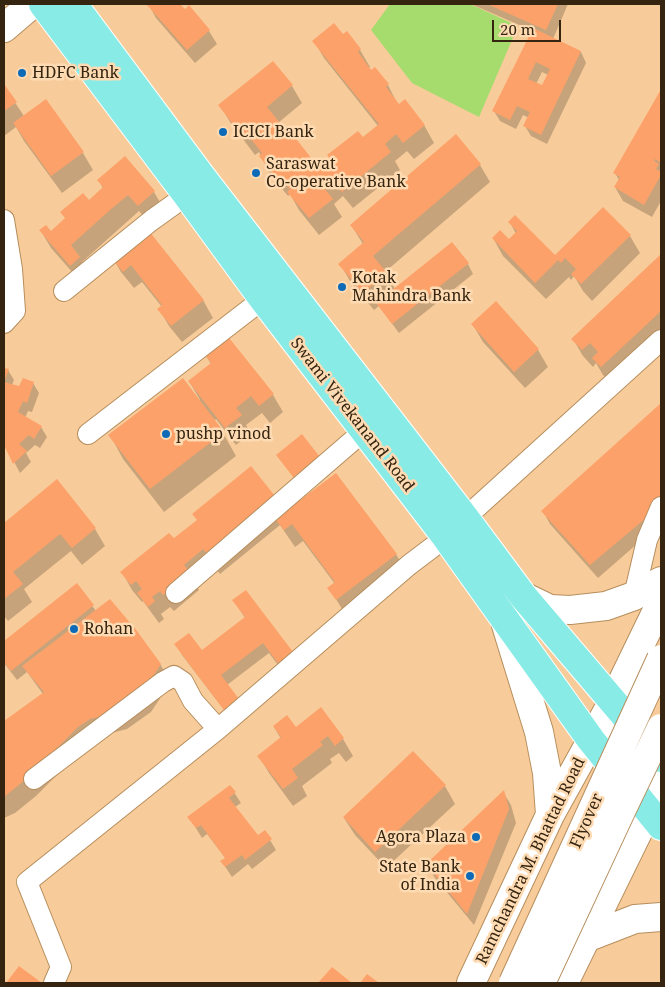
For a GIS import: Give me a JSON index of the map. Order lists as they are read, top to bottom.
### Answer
{
  "streets": {
    "main road": ["Swami Vivekanand Road", "Flyover", "Ramchandra M. Bhattad Road"]
  },
  "crossings": [
    ["Swami Vivekanand Road", "Ramchandra M. Bhattad Road"]
  ],
  "places": [
    "HDFC Bank",
    "ICICI Bank",
    "Saraswat Co-operative Bank",
    "Kotak Mahindra Bank",
    "pushp vinod",
    "Rohan",
    "Agora Plaza",
    "State Bank of India"
  ],
  "scale_bar": "20 m"
}
